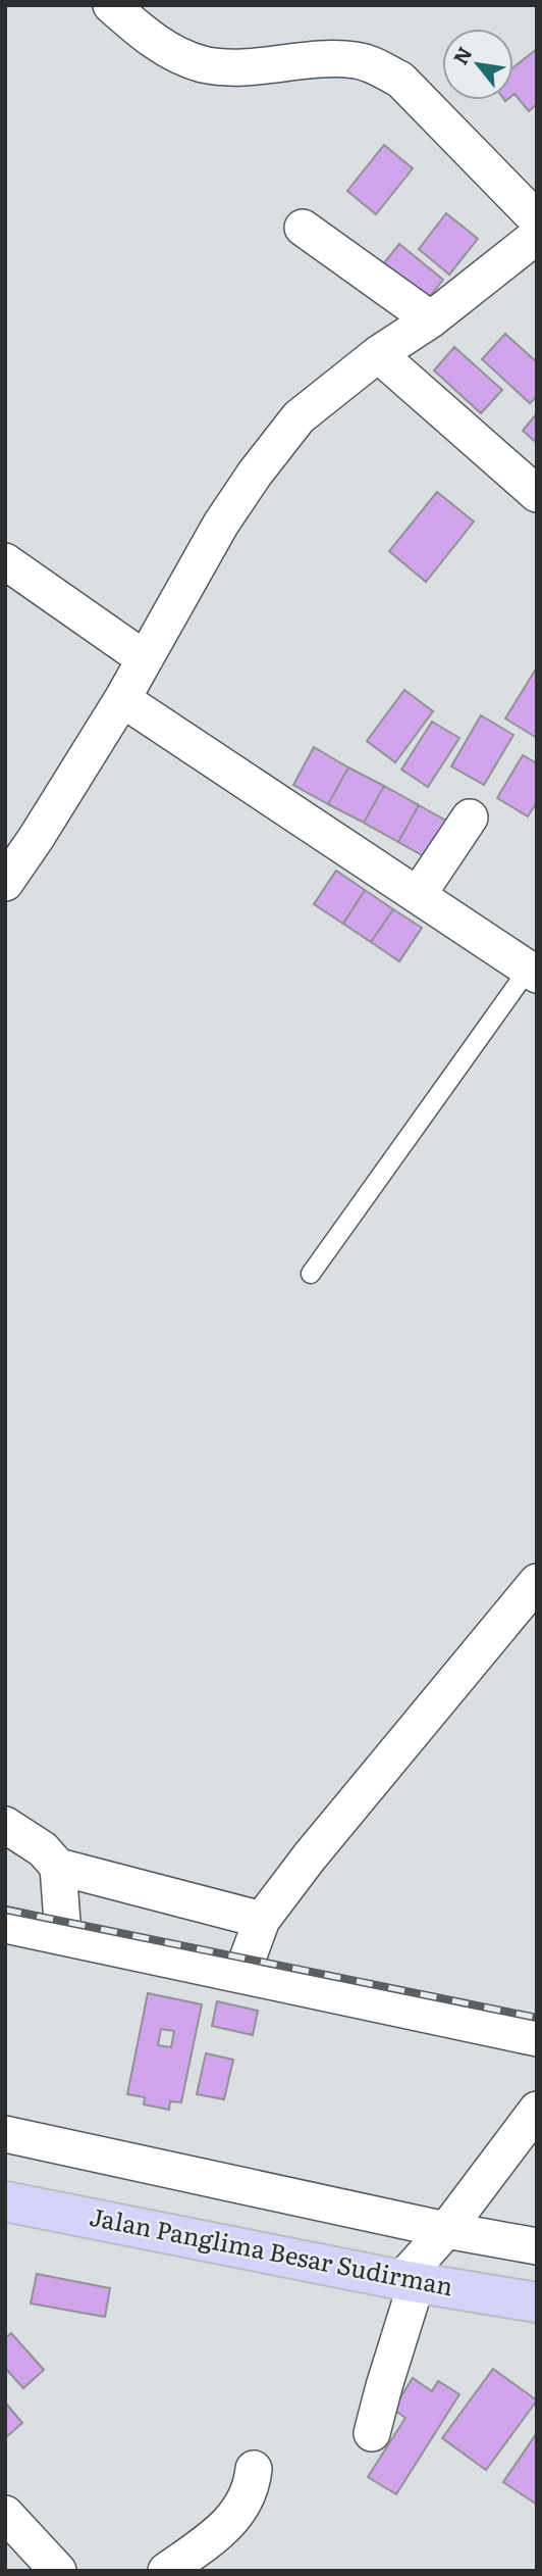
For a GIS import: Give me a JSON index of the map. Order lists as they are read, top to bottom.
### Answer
{
  "streets": {
    "main road": ["Jalan Panglima Besar Sudirman"]
  },
  "north": "top left"
}
